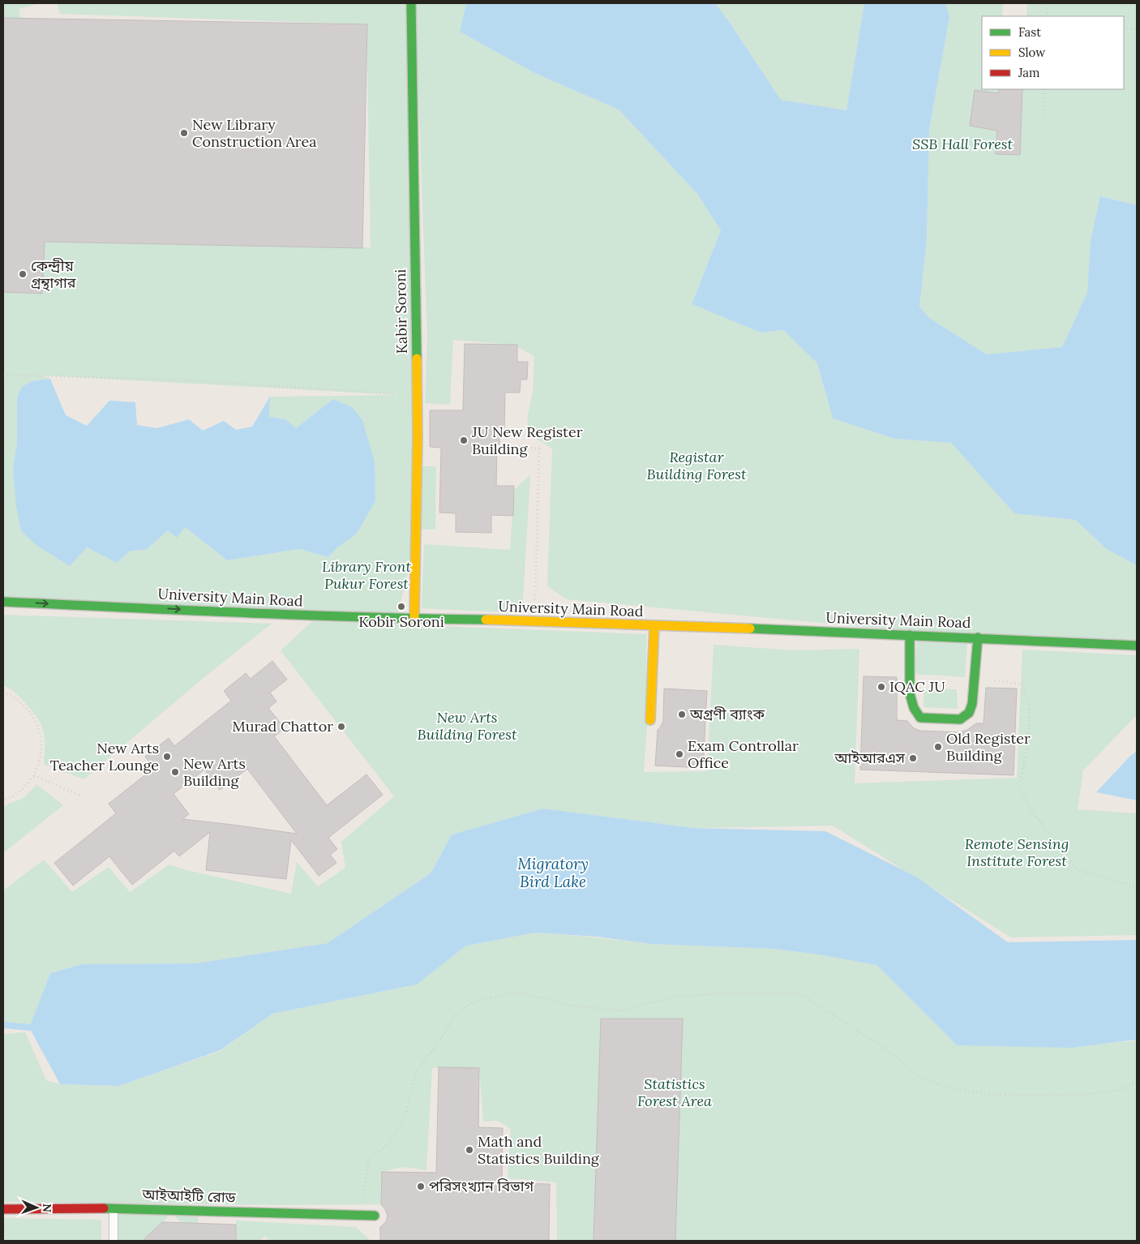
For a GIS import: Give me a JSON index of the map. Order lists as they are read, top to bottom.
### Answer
{
  "streets": {
    "street": ["Kabir Soroni", "University Main Road", "আইআইটি রোড"]
  },
  "crossings": [
    ["Kabir Soroni", "University Main Road"]
  ],
  "one_way": ["University Main Road"],
  "water": ["Migratory Bird Lake"],
  "parks": [
    "SSB Hall Forest",
    "Registar Building Forest",
    "Library Front Pukur Forest",
    "New Arts Building Forest",
    "Remote Sensing Institute Forest",
    "Statistics Forest Area"
  ],
  "places": [
    "New Library Construction Area",
    "কেন্দ্রীয় গ্রন্থাগার",
    "JU New Register Building",
    "Kobir Soroni",
    "IQAC JU",
    "অগ্রণী ব্যাংক",
    "Murad Chattor",
    "Old Register Building",
    "Exam Controllar Office",
    "New Arts Teacher Lounge",
    "আইআরএস",
    "New Arts Building",
    "Math and Statistics Building",
    "পরিসংখ্যান বিভাগ"
  ],
  "legend": ["Fast", "Slow", "Jam"],
  "north": "right"
}
